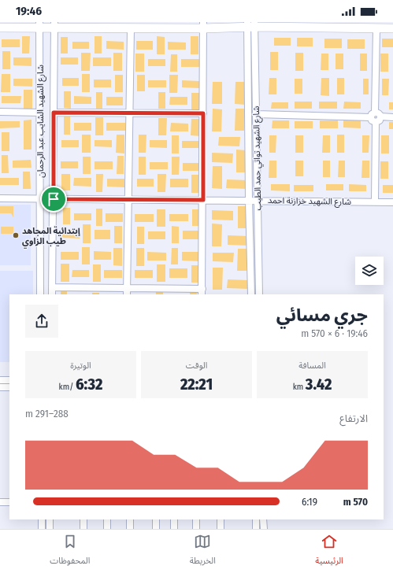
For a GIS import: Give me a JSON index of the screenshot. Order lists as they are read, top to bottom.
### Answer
{
  "streets": {
    "street": ["شارع الشهيد الشايب عبد الرحمان", "شارع الشهيد تواتي حمد الطيب", "شارع الشهيد خزازنة احمد"]
  },
  "crossings": [
    ["شارع الشهيد الشايب عبد الرحمان", "شارع الشهيد خزازنة احمد"],
    ["شارع الشهيد تواتي حمد الطيب", "شارع الشهيد خزازنة احمد"]
  ],
  "places": ["إبتدائية المجاهد طيب الزاوي"],
  "page": {
    "status": "19:46",
    "heading": ["جري مسائي", "19:46 · 6 × 570 m"],
    "stats": [
      ["المسافة", "3.42 km"],
      ["الوقت", "22:21"],
      ["الوتيرة", "6:32 /km"]
    ],
    "chart": ["الارتفاع", "288–291 m"],
    "list": [
      {
        "name": "570 m",
        "note": "6:19"
      }
    ],
    "tabs": ["الرئيسية", "الخريطة", "المحفوظات"]
  }
}
